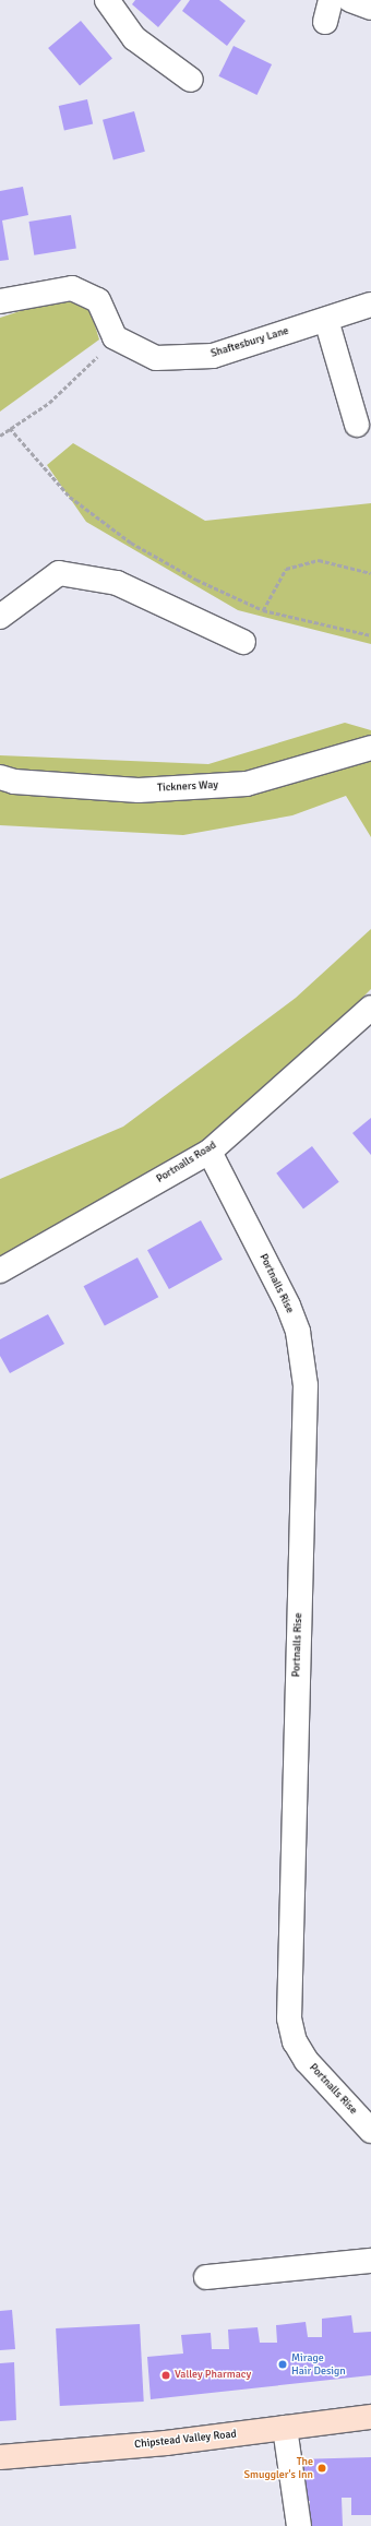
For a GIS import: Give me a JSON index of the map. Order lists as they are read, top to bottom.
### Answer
{
  "streets": {
    "main road": ["Chipstead Valley Road"],
    "street": [
      "Shaftesbury Lane",
      "Tickners Way",
      "Portnalls Road",
      "Portnalls Rise"
    ]
  },
  "crossings": [
    ["Portnalls Road", "Portnalls Rise"]
  ],
  "places": ["Mirage Hair Design", "Valley Pharmacy", "The Smuggler's Inn"]
}
